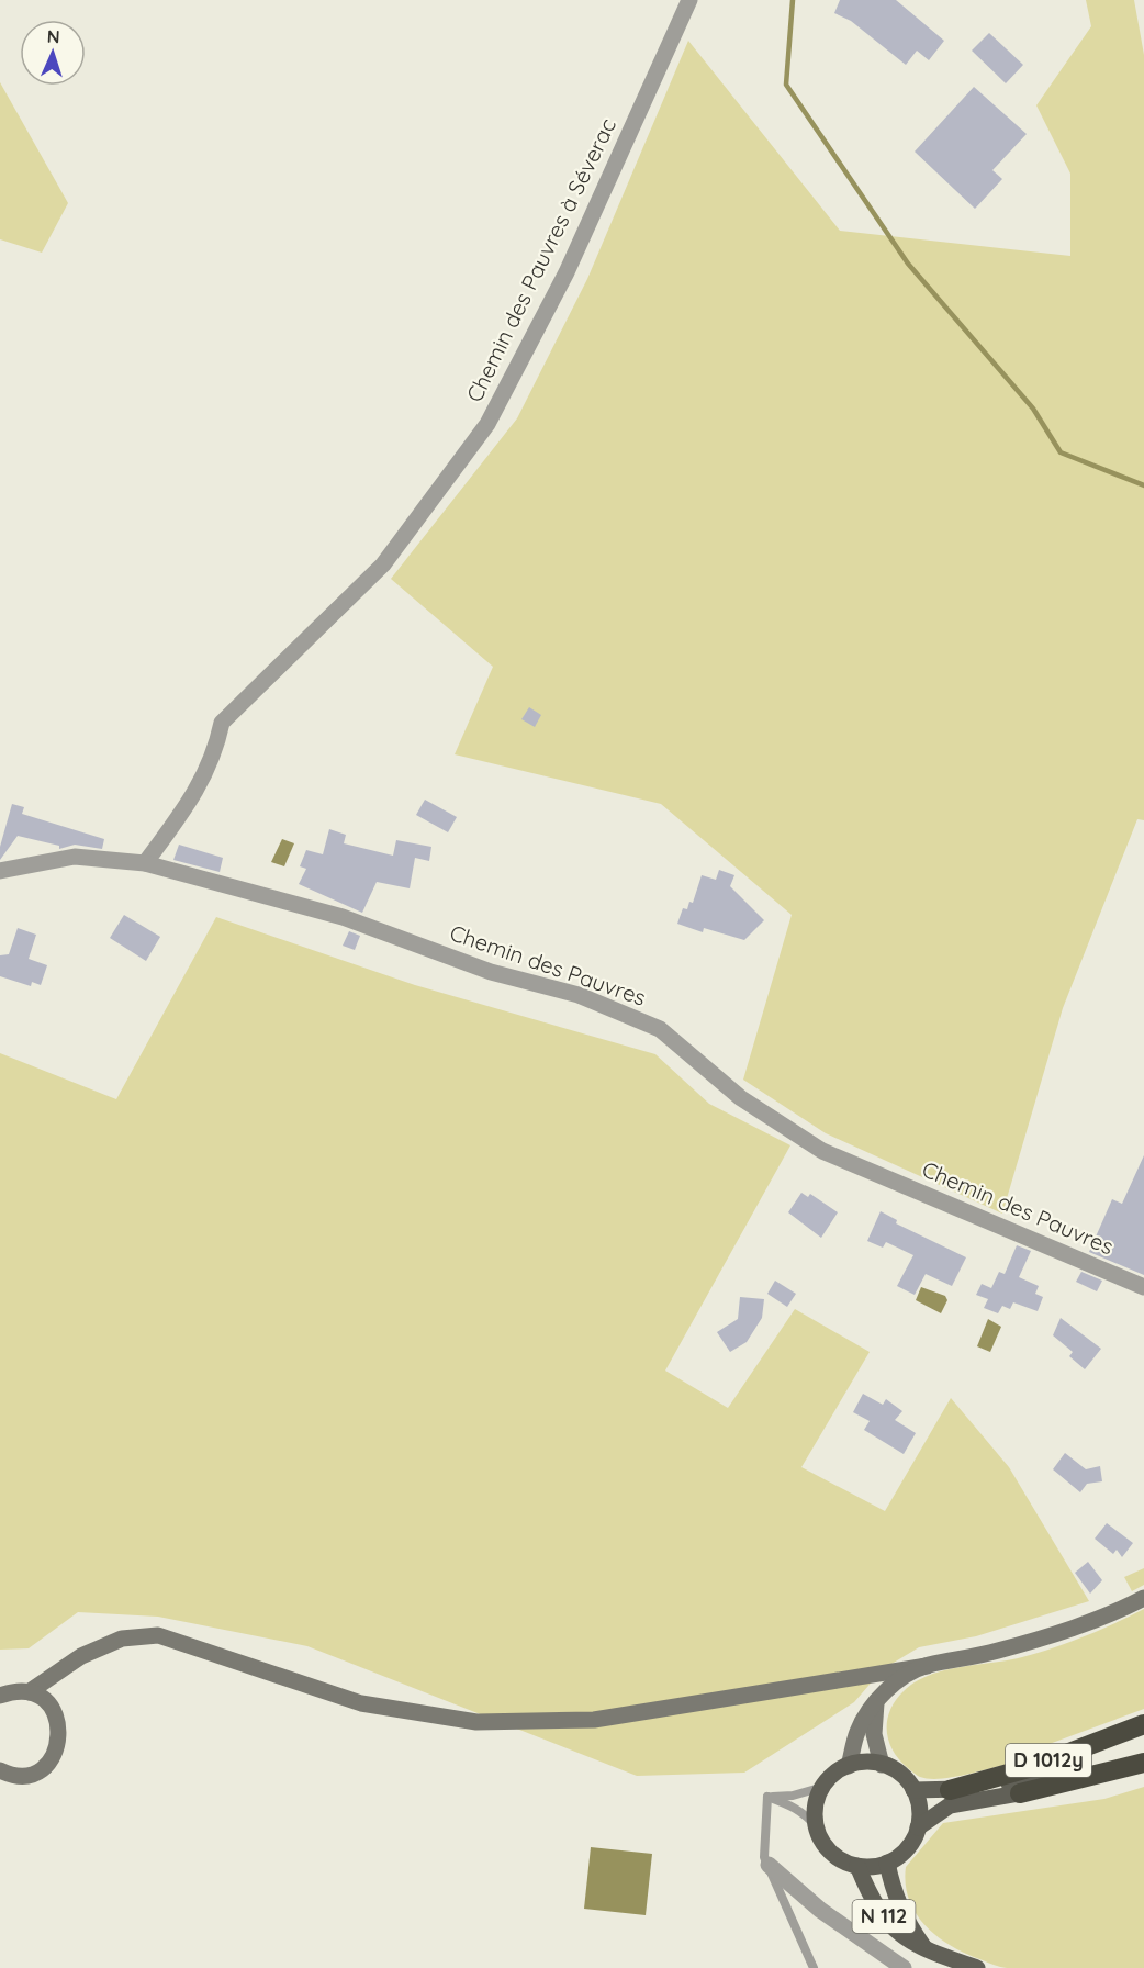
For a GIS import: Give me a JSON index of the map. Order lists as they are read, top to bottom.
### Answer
{
  "streets": {
    "highway": ["D 1012y"],
    "main road": ["N 112"],
    "street": ["Chemin des Pauvres à Séverac", "Chemin des Pauvres"]
  },
  "crossings": [
    ["Chemin des Pauvres à Séverac", "Chemin des Pauvres"]
  ],
  "north": "top"
}
